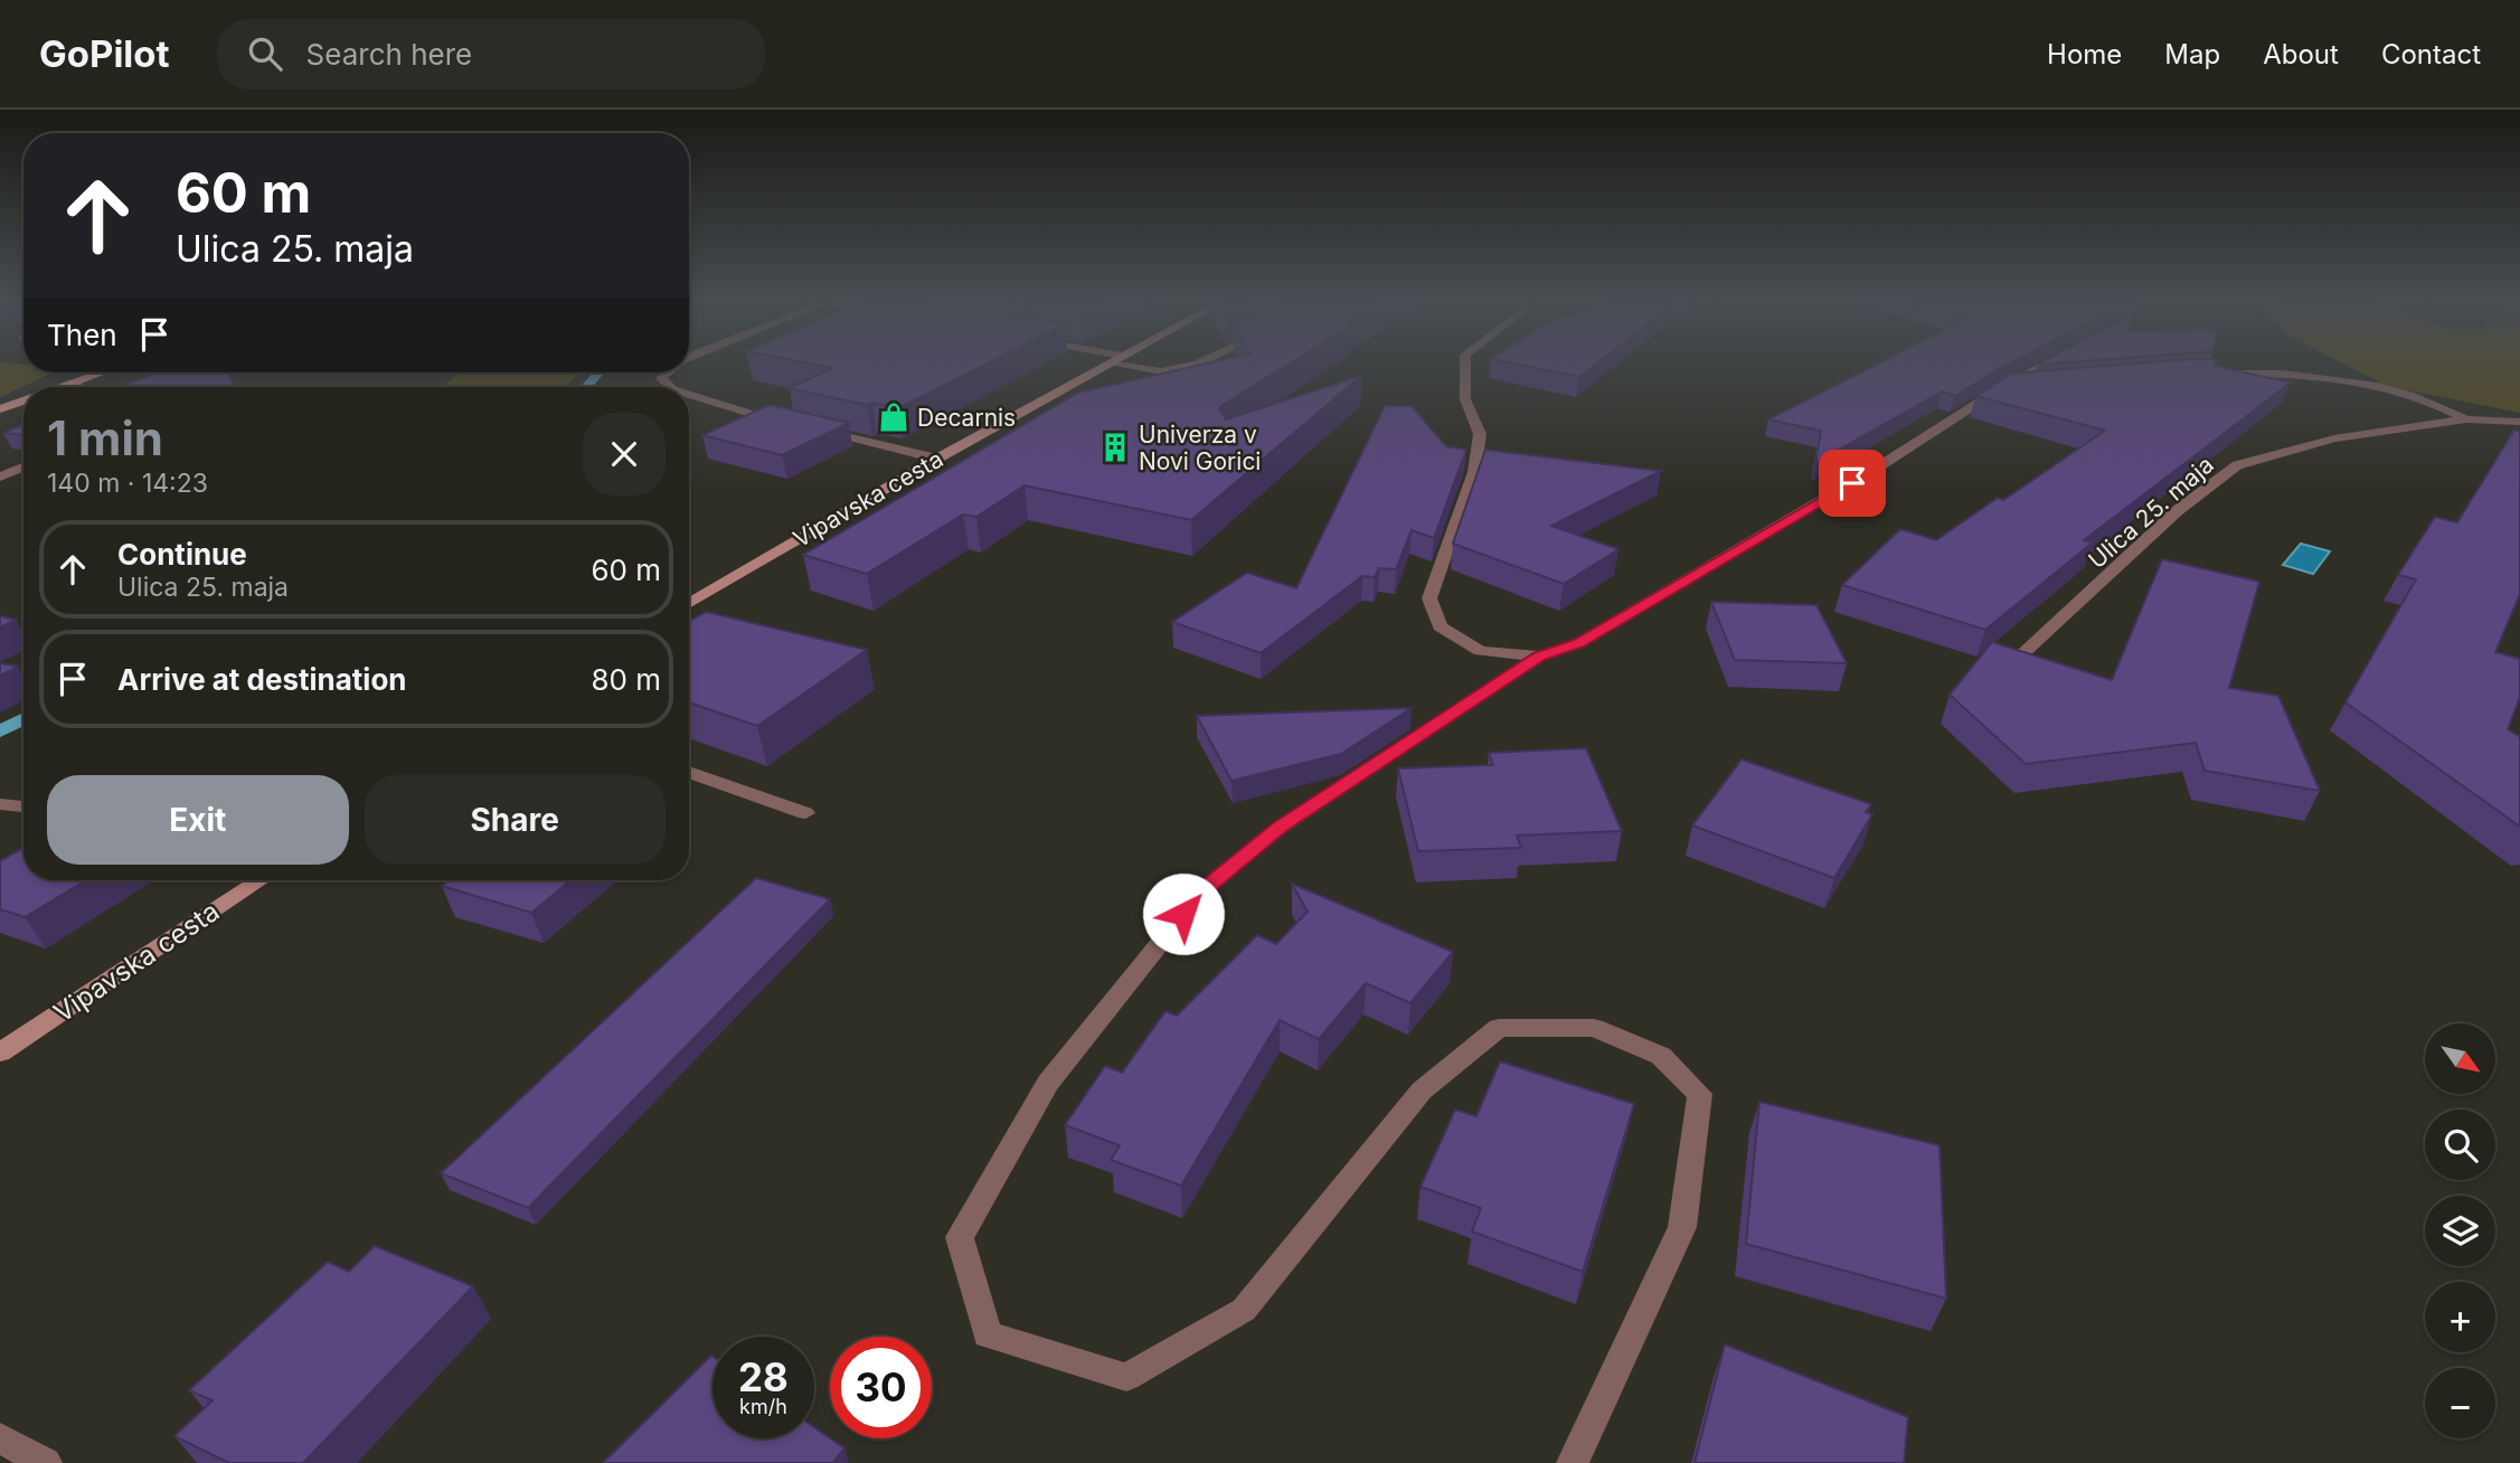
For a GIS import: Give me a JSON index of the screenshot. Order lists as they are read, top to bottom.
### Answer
{
  "streets": {
    "main road": ["Vipavska cesta"],
    "street": ["Ulica 25. maja"]
  },
  "places": {
    "shop": ["Decarnis"],
    "building": ["Univerza v Novi Gorici"]
  },
  "north": "bottom right",
  "page": {
    "header": "GoPilot",
    "search": "Search here",
    "nav": [
      "Home",
      "Map",
      "About",
      "Contact"
    ],
    "turn": ["60 m", "Ulica 25. maja"],
    "then": "Then",
    "heading": ["1 min", "140 m · 14:23"],
    "list": [
      {
        "name": "Continue",
        "note": "Ulica 25. maja",
        "value": "60 m"
      },
      {
        "name": "Arrive at destination",
        "value": "80 m"
      }
    ],
    "buttons": ["Exit", "Share"],
    "map_buttons": ["+", "−"],
    "speed": "28 km/h",
    "limit": "30"
  }
}
